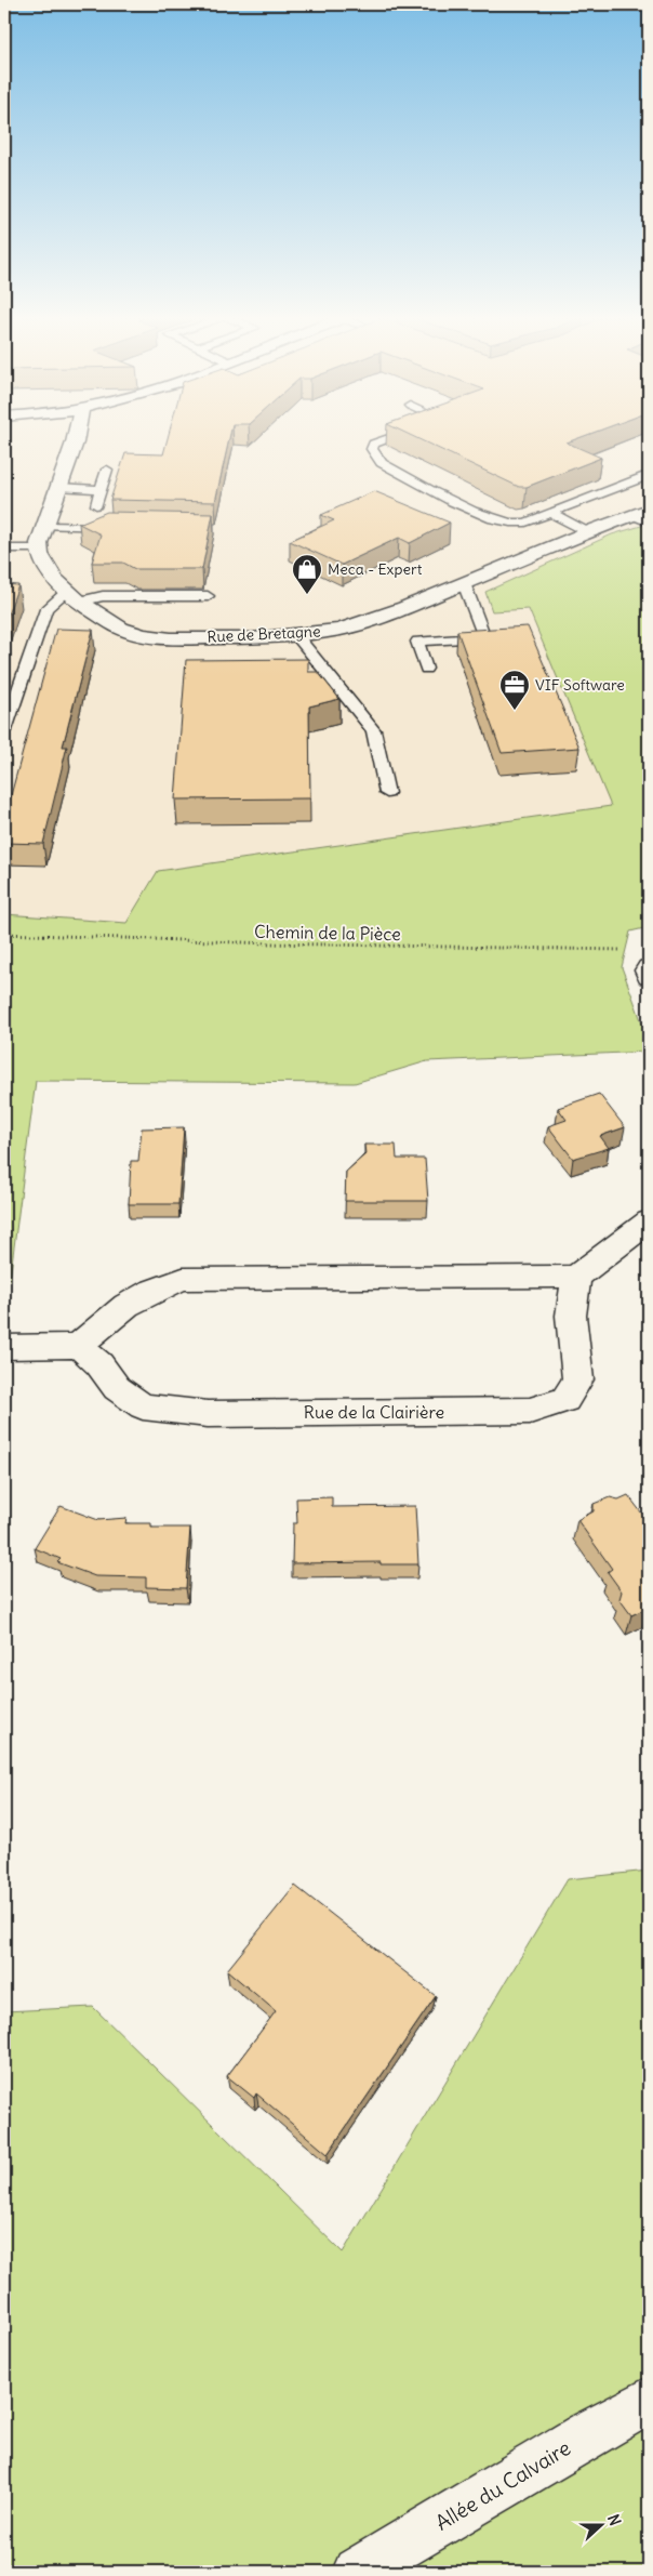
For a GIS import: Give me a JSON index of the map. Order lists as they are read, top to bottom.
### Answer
{
  "streets": {
    "street": ["Rue de Bretagne", "Rue de la Clairière", "Allée du Calvaire"],
    "path": ["Chemin de la Pièce"]
  },
  "places": {
    "shop": ["Meca - Expert"],
    "office": ["VIF Software"]
  },
  "north": "right"
}
